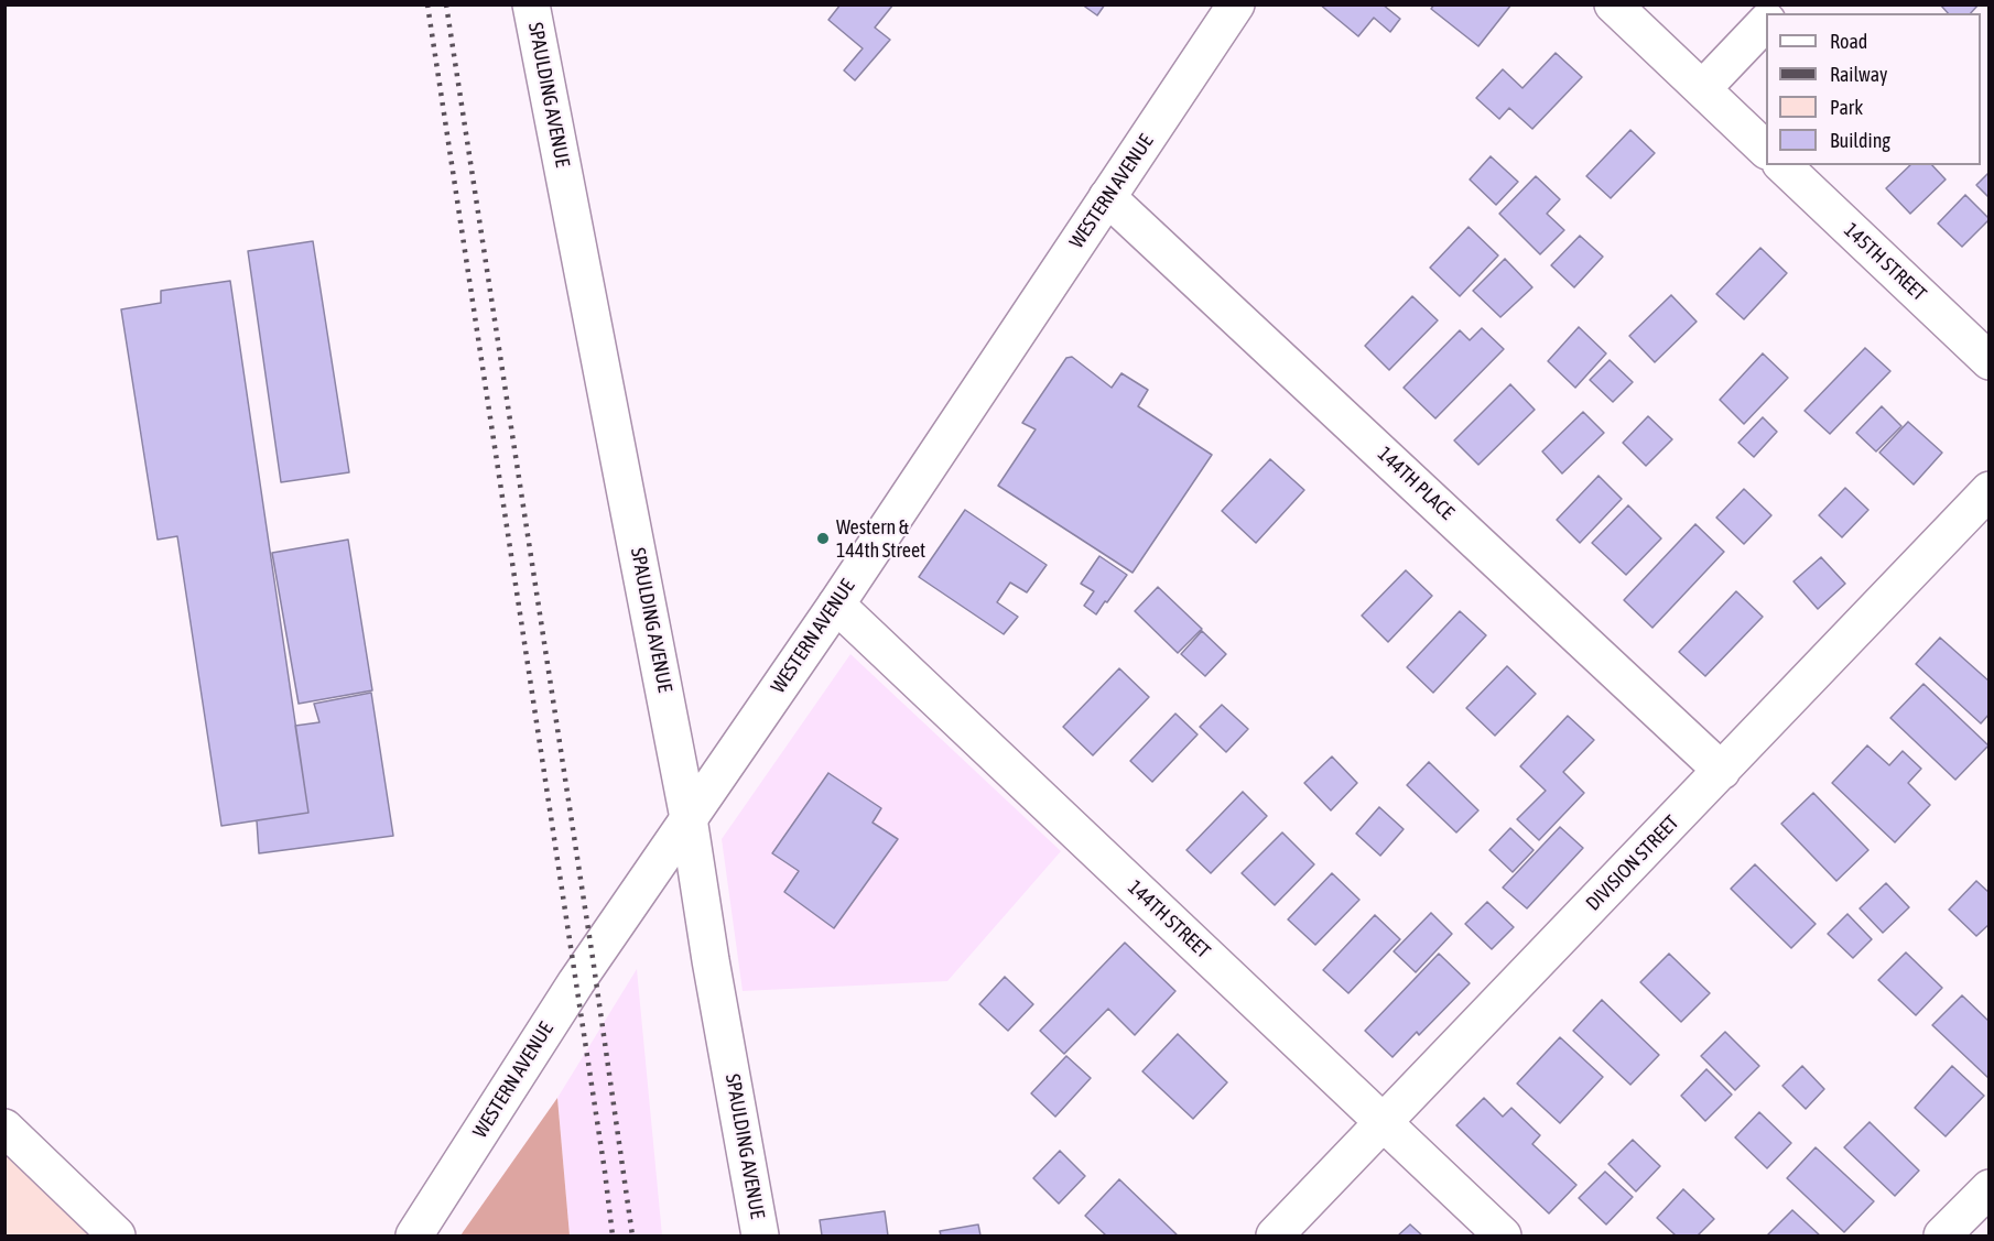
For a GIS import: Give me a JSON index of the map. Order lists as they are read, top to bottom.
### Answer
{
  "streets": {
    "street": [
      "SPAULDING AVENUE",
      "WESTERN AVENUE",
      "145TH STREET",
      "144TH PLACE",
      "DIVISION STREET",
      "144TH STREET"
    ]
  },
  "crossings": [
    ["SPAULDING AVENUE", "WESTERN AVENUE"],
    ["WESTERN AVENUE", "144TH PLACE"],
    ["WESTERN AVENUE", "144TH STREET"],
    ["144TH PLACE", "DIVISION STREET"],
    ["DIVISION STREET", "144TH STREET"]
  ],
  "places": ["Western & 144th Street"],
  "legend": [
    "Road",
    "Railway",
    "Park",
    "Building"
  ]
}
